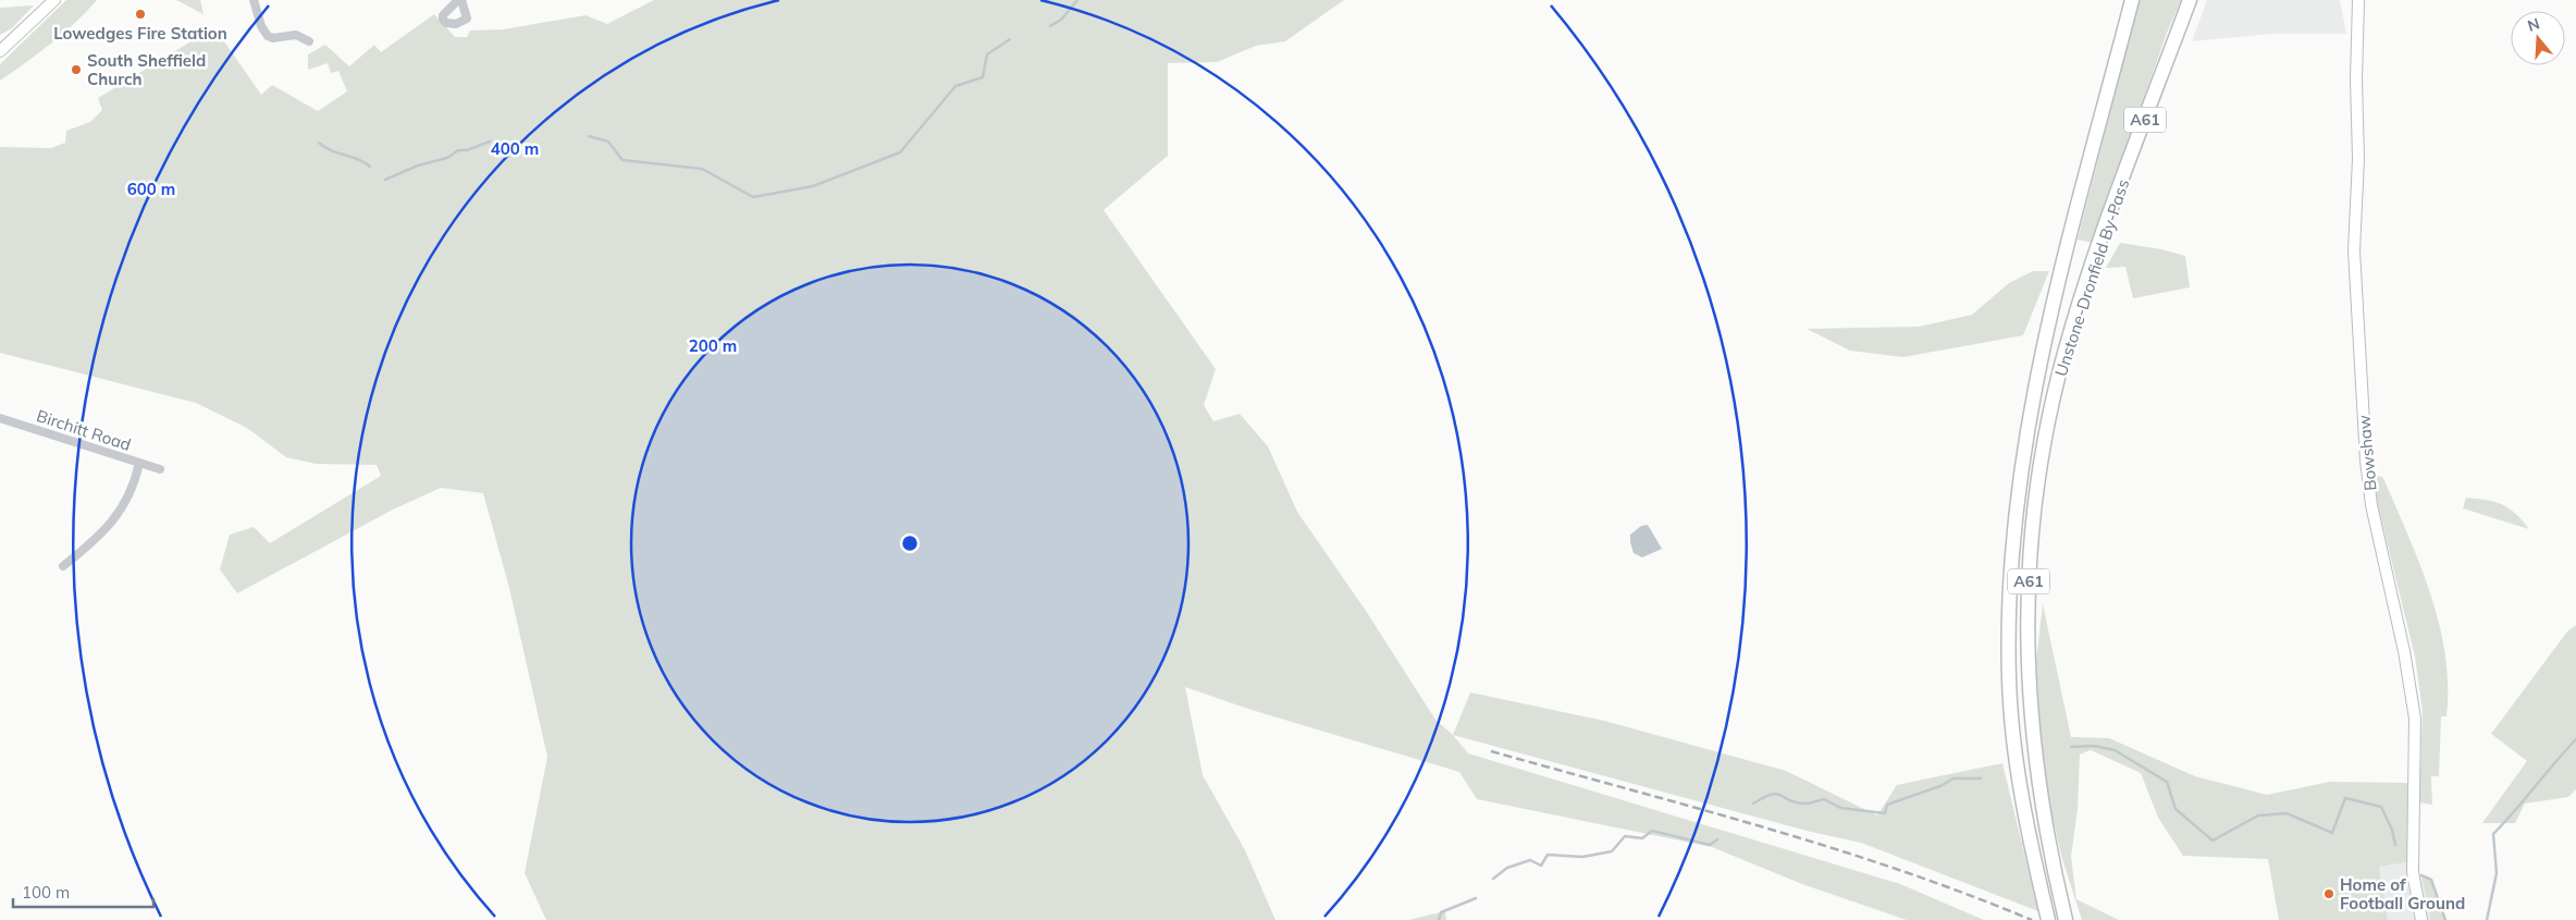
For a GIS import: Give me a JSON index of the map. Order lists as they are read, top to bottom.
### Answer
{
  "streets": {
    "highway": ["A61", "Unstone-Dronfield By-Pass"],
    "main road": ["Bowshaw"],
    "street": ["Birchitt Road"]
  },
  "places": ["Lowedges Fire Station", "South Sheffield Church", "Home of Football Ground"],
  "scale_bar": "100 m",
  "north": "top",
  "rings": ["400 m", "600 m", "200 m"]
}
